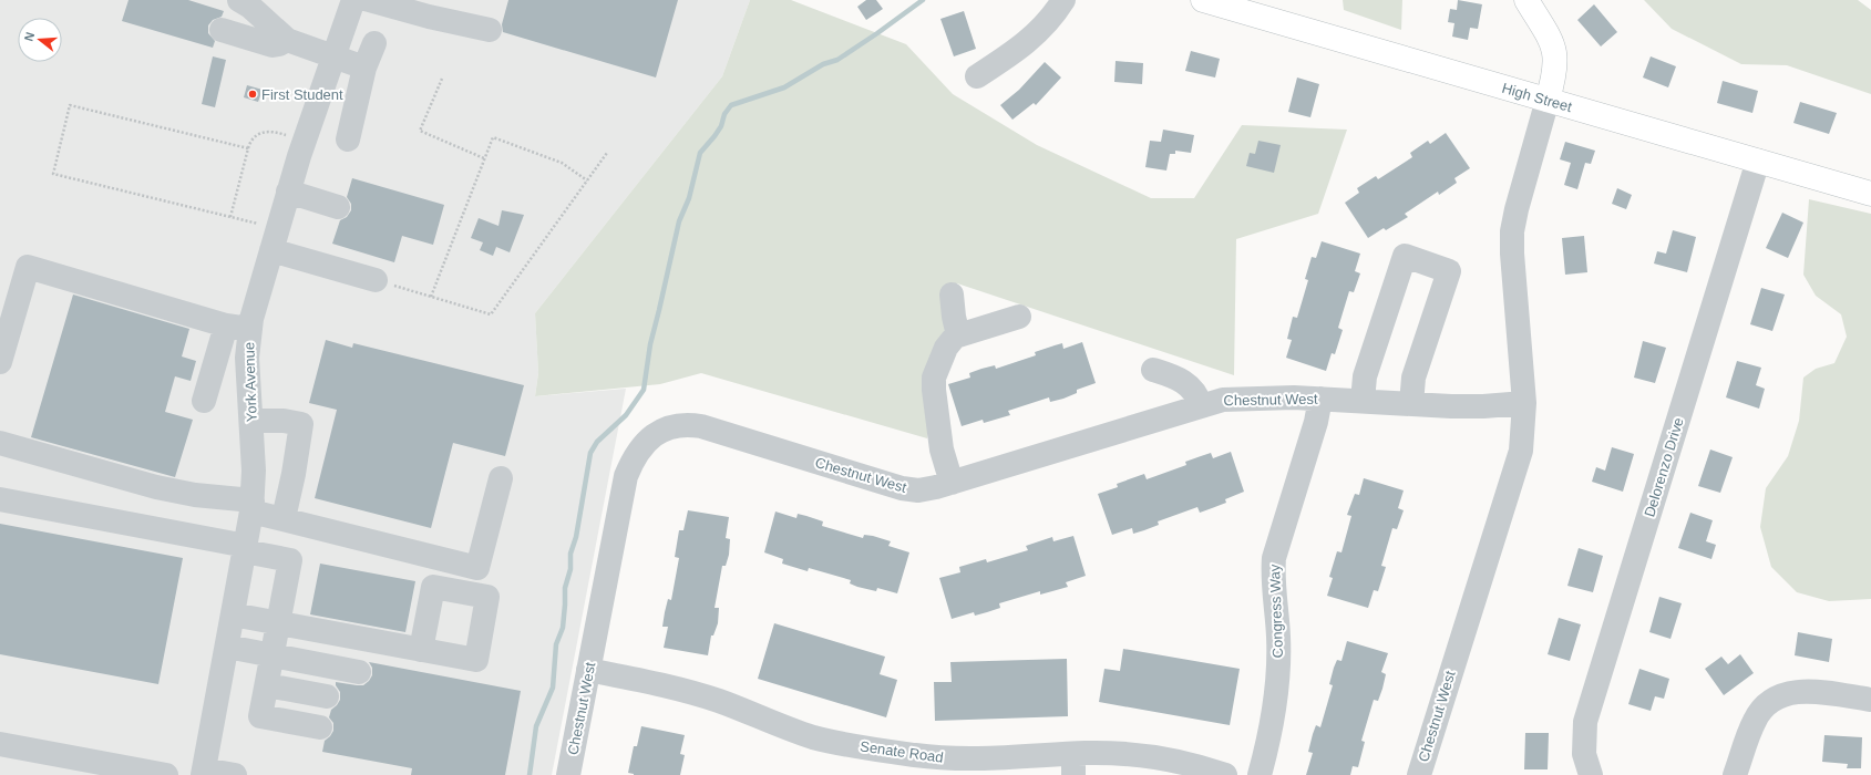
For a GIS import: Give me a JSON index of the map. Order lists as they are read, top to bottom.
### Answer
{
  "streets": {
    "main road": ["High Street"],
    "street": [
      "York Avenue",
      "Chestnut West",
      "Delorenzo Drive",
      "Congress Way",
      "Senate Road"
    ]
  },
  "crossings": [
    ["High Street", "Chestnut West"],
    ["High Street", "Delorenzo Drive"],
    ["Chestnut West", "Congress Way"],
    ["Chestnut West", "Senate Road"]
  ],
  "places": ["First Student"],
  "north": "left"
}
